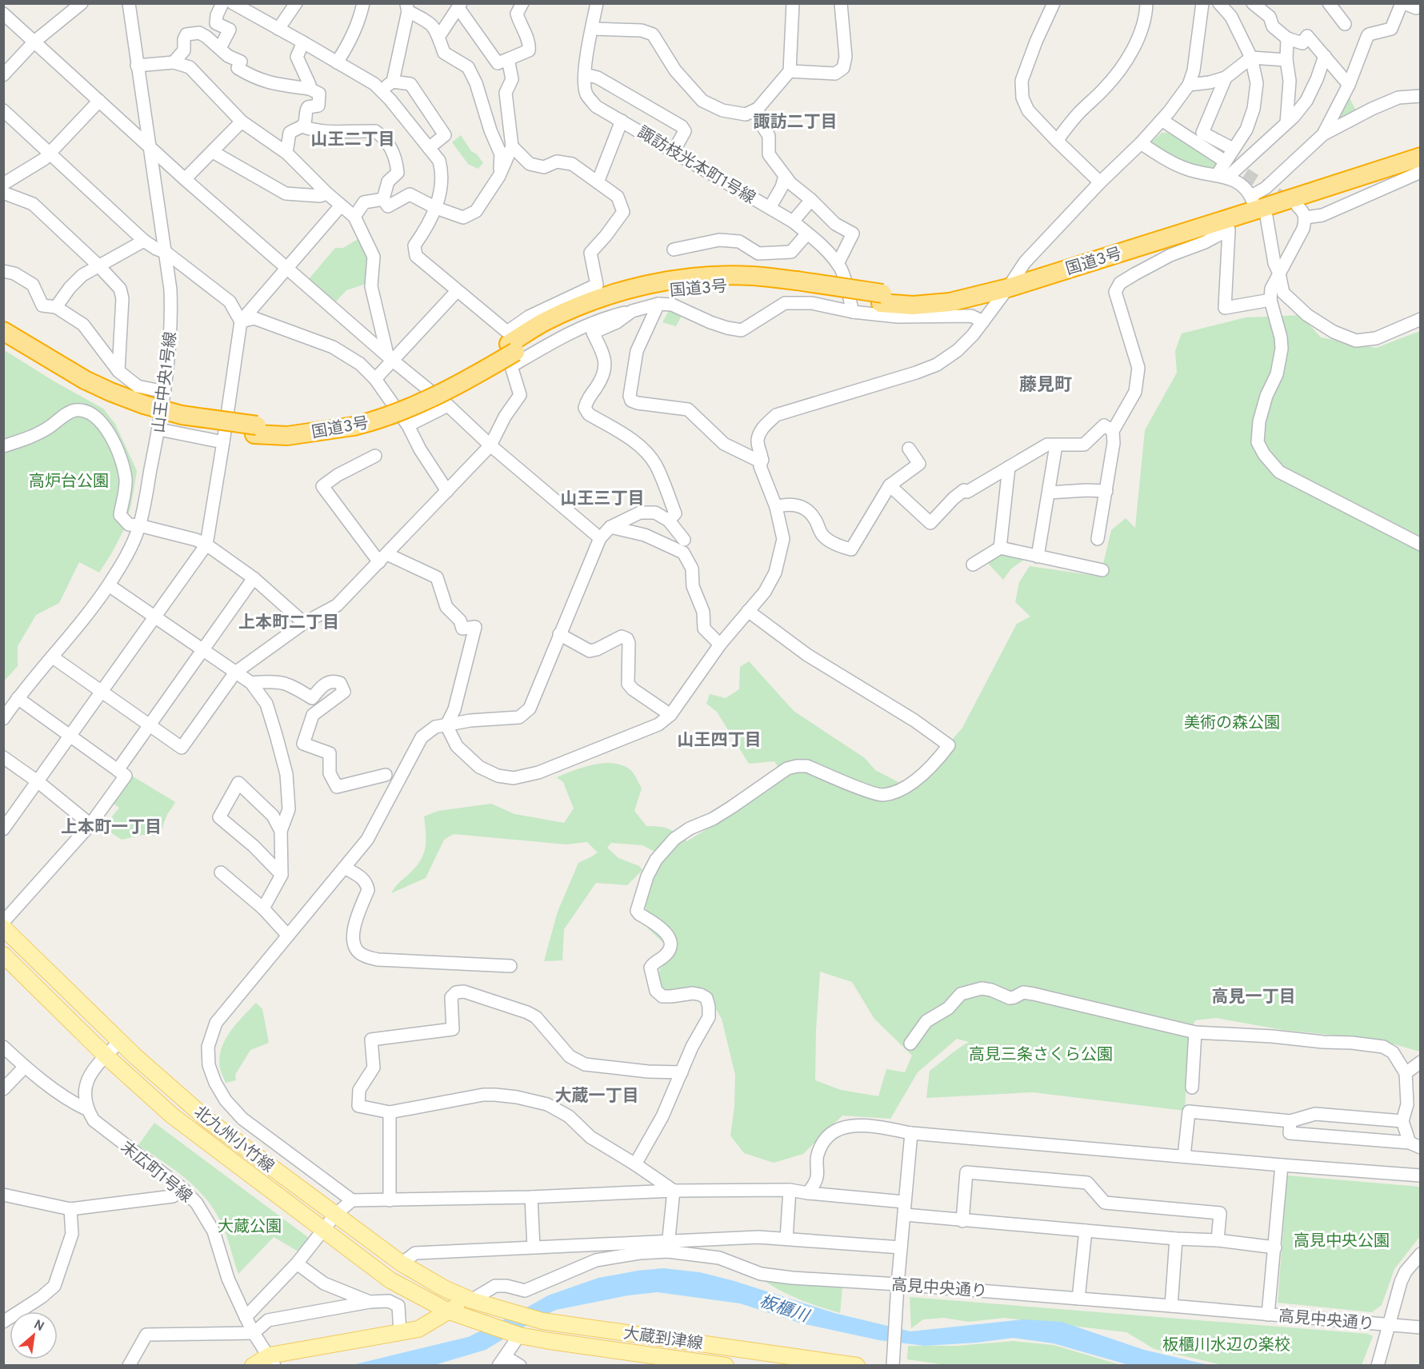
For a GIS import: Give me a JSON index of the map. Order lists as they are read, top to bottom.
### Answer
{
  "streets": {
    "highway": ["国道3号"],
    "main road": ["北九州小竹線", "大蔵到津線"],
    "street": [
      "諏訪枝光本町1号線",
      "山王中央1号線",
      "末広町1号線",
      "高見中央通り"
    ]
  },
  "crossings": [
    ["北九州小竹線", "高見中央通り"],
    ["北九州小竹線", "大蔵到津線"],
    ["高見中央通り", "大蔵到津線"]
  ],
  "districts": [
    "諏訪二丁目",
    "山王二丁目",
    "藤見町",
    "山王三丁目",
    "上本町二丁目",
    "山王四丁目",
    "上本町一丁目",
    "高見一丁目",
    "大蔵一丁目"
  ],
  "water": ["板櫃川"],
  "parks": [
    "高炉台公園",
    "美術の森公園",
    "高見三条さくら公園",
    "大蔵公園",
    "高見中央公園",
    "板櫃川水辺の楽校"
  ],
  "north": "top right"
}
